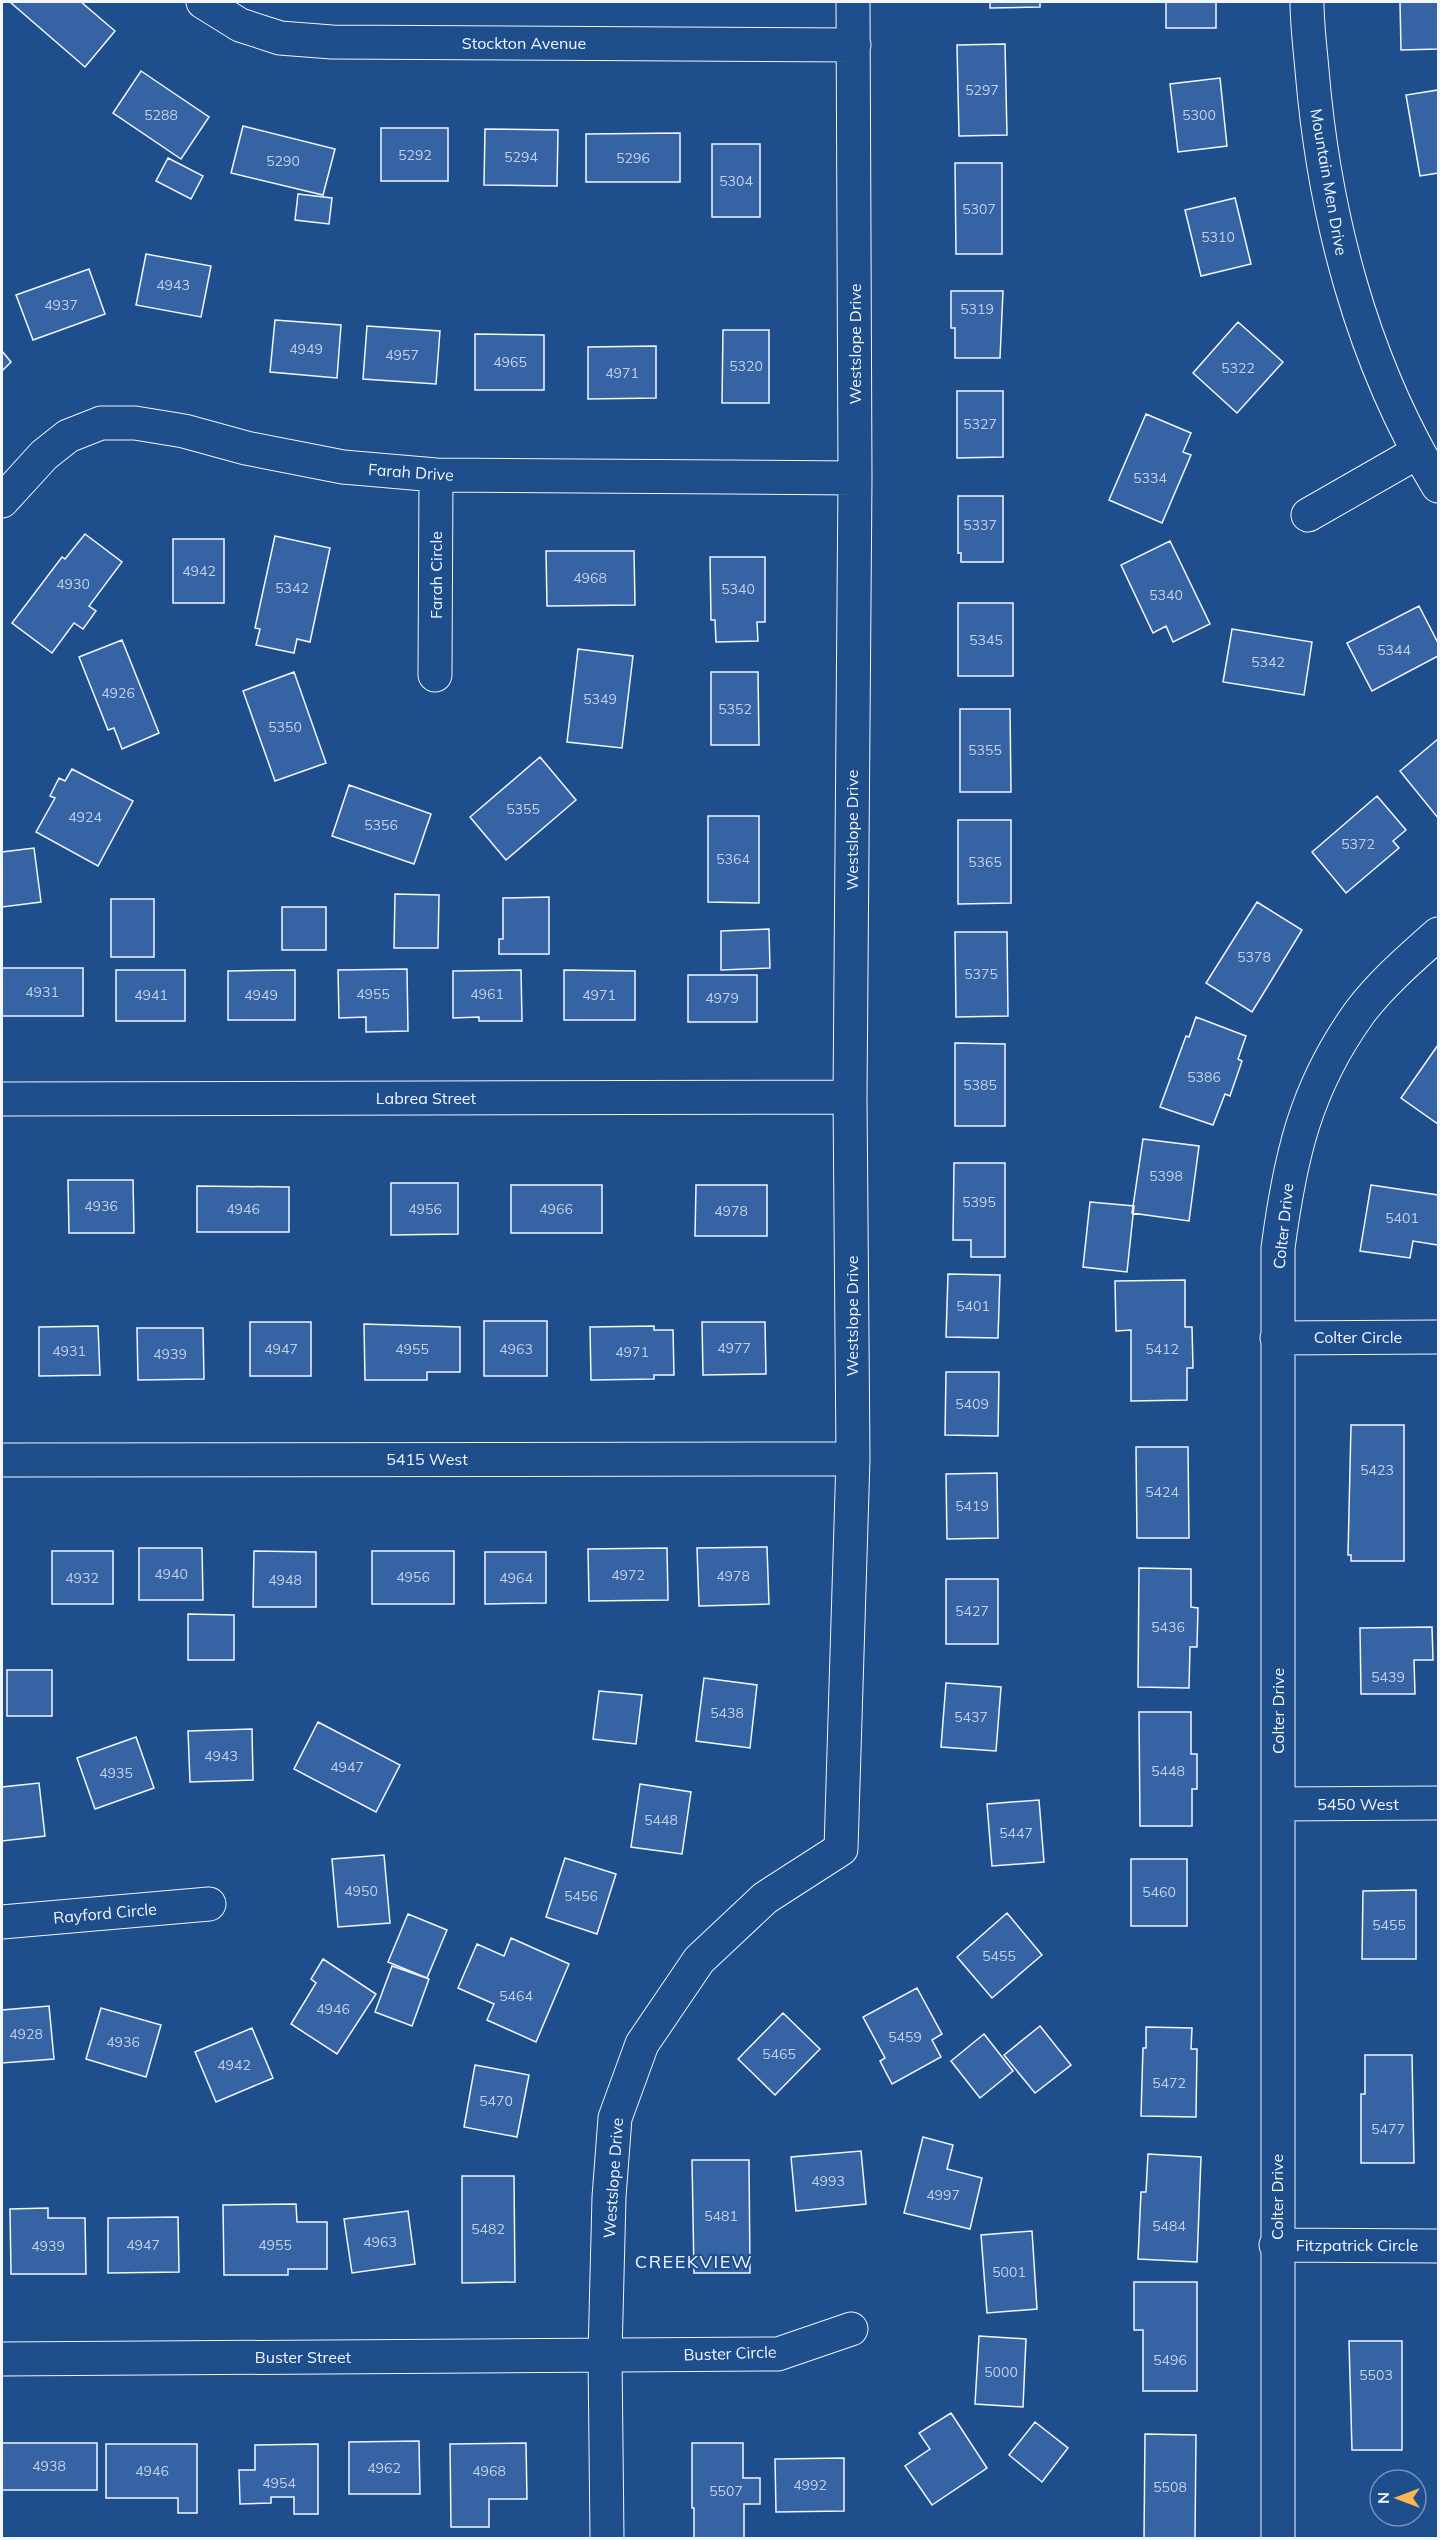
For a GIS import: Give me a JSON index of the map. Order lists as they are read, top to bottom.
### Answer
{
  "streets": {
    "street": [
      "Stockton Avenue",
      "Mountain Men Drive",
      "Westslope Drive",
      "Farah Drive",
      "Farah Circle",
      "Labrea Street",
      "Colter Drive",
      "Colter Circle",
      "5415 West",
      "5450 West",
      "Rayford Circle",
      "Fitzpatrick Circle",
      "Buster Circle",
      "Buster Street"
    ]
  },
  "crossings": [
    ["Stockton Avenue", "Westslope Drive"],
    ["Westslope Drive", "Farah Drive"],
    ["Westslope Drive", "Labrea Street"],
    ["Westslope Drive", "5415 West"],
    ["Westslope Drive", "Buster Circle"],
    ["Westslope Drive", "Buster Street"],
    ["Farah Drive", "Farah Circle"],
    ["Colter Drive", "Colter Circle"],
    ["Colter Drive", "5450 West"],
    ["Colter Drive", "Fitzpatrick Circle"],
    ["Buster Circle", "Buster Street"]
  ],
  "districts": ["CREEKVIEW"],
  "house_numbers": [
    "5297",
    "5288",
    "5300",
    "5292",
    "5294",
    "5296",
    "5290",
    "5304",
    "5307",
    "5310",
    "4943",
    "4937",
    "5319",
    "4949",
    "4957",
    "4965",
    "5320",
    "5322",
    "4971",
    "5327",
    "5334",
    "5337",
    "4942",
    "4968",
    "4930",
    "5342",
    "5340",
    "5340",
    "5345",
    "5344",
    "5342",
    "4926",
    "5349",
    "5352",
    "5350",
    "5355",
    "5355",
    "4924",
    "5356",
    "5372",
    "5364",
    "5365",
    "5378",
    "5375",
    "4931",
    "4955",
    "4961",
    "4941",
    "4949",
    "4971",
    "4979",
    "5386",
    "5385",
    "5398",
    "5395",
    "4936",
    "4946",
    "4956",
    "4966",
    "4978",
    "5401",
    "5401",
    "4977",
    "4947",
    "4955",
    "4963",
    "5412",
    "4931",
    "4971",
    "4939",
    "5409",
    "5423",
    "5424",
    "5419",
    "4940",
    "4972",
    "4978",
    "4956",
    "4932",
    "4964",
    "4948",
    "5427",
    "5436",
    "5439",
    "5438",
    "5437",
    "4943",
    "4947",
    "5448",
    "4935",
    "5448",
    "5447",
    "4950",
    "5460",
    "5456",
    "5455",
    "5455",
    "5464",
    "4946",
    "4928",
    "5459",
    "4936",
    "5465",
    "4942",
    "5472",
    "5470",
    "5477",
    "4993",
    "4997",
    "5481",
    "5484",
    "5482",
    "4963",
    "4947",
    "4955",
    "4939",
    "5001",
    "5496",
    "5000",
    "5503",
    "4938",
    "4962",
    "4946",
    "4968",
    "4954",
    "4992",
    "5508",
    "5507"
  ],
  "north": "left"
}
